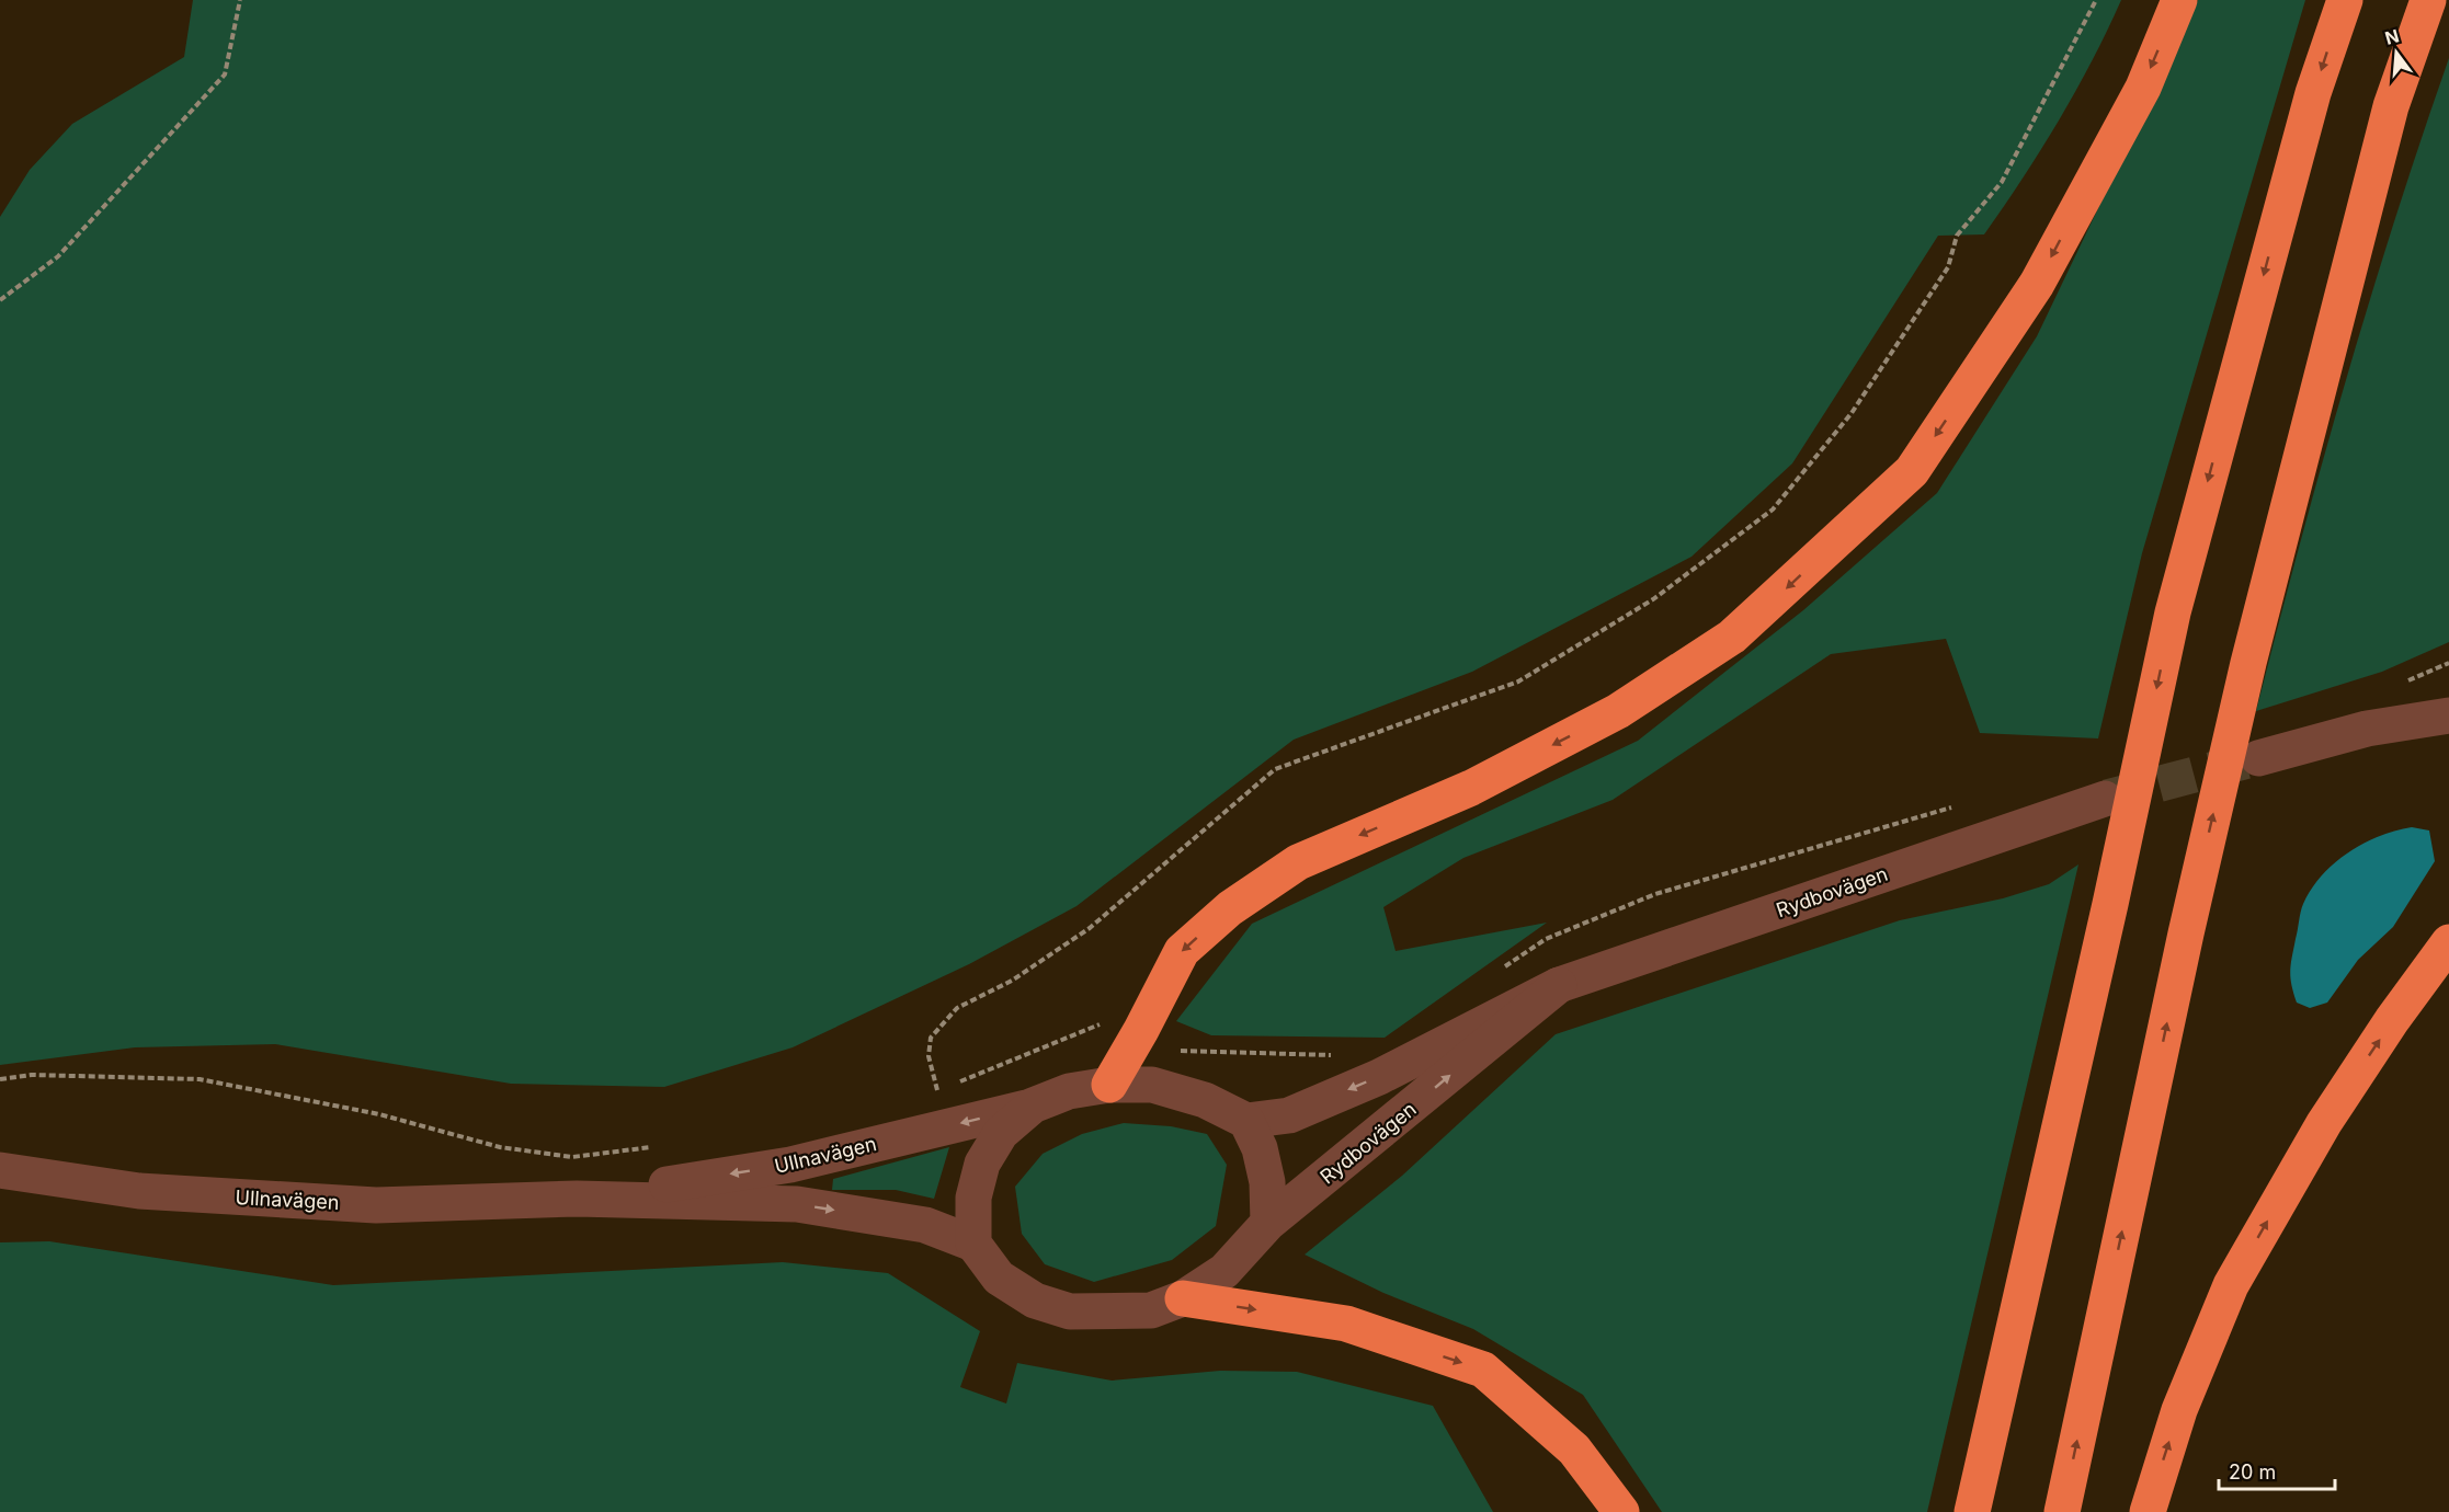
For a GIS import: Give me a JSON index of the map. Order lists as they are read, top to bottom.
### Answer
{
  "streets": {
    "street": ["Rydbovägen", "Ullnavägen"]
  },
  "crossings": [
    ["Rydbovägen", "Ullnavägen"]
  ],
  "scale_bar": "20 m",
  "north": "top"
}
